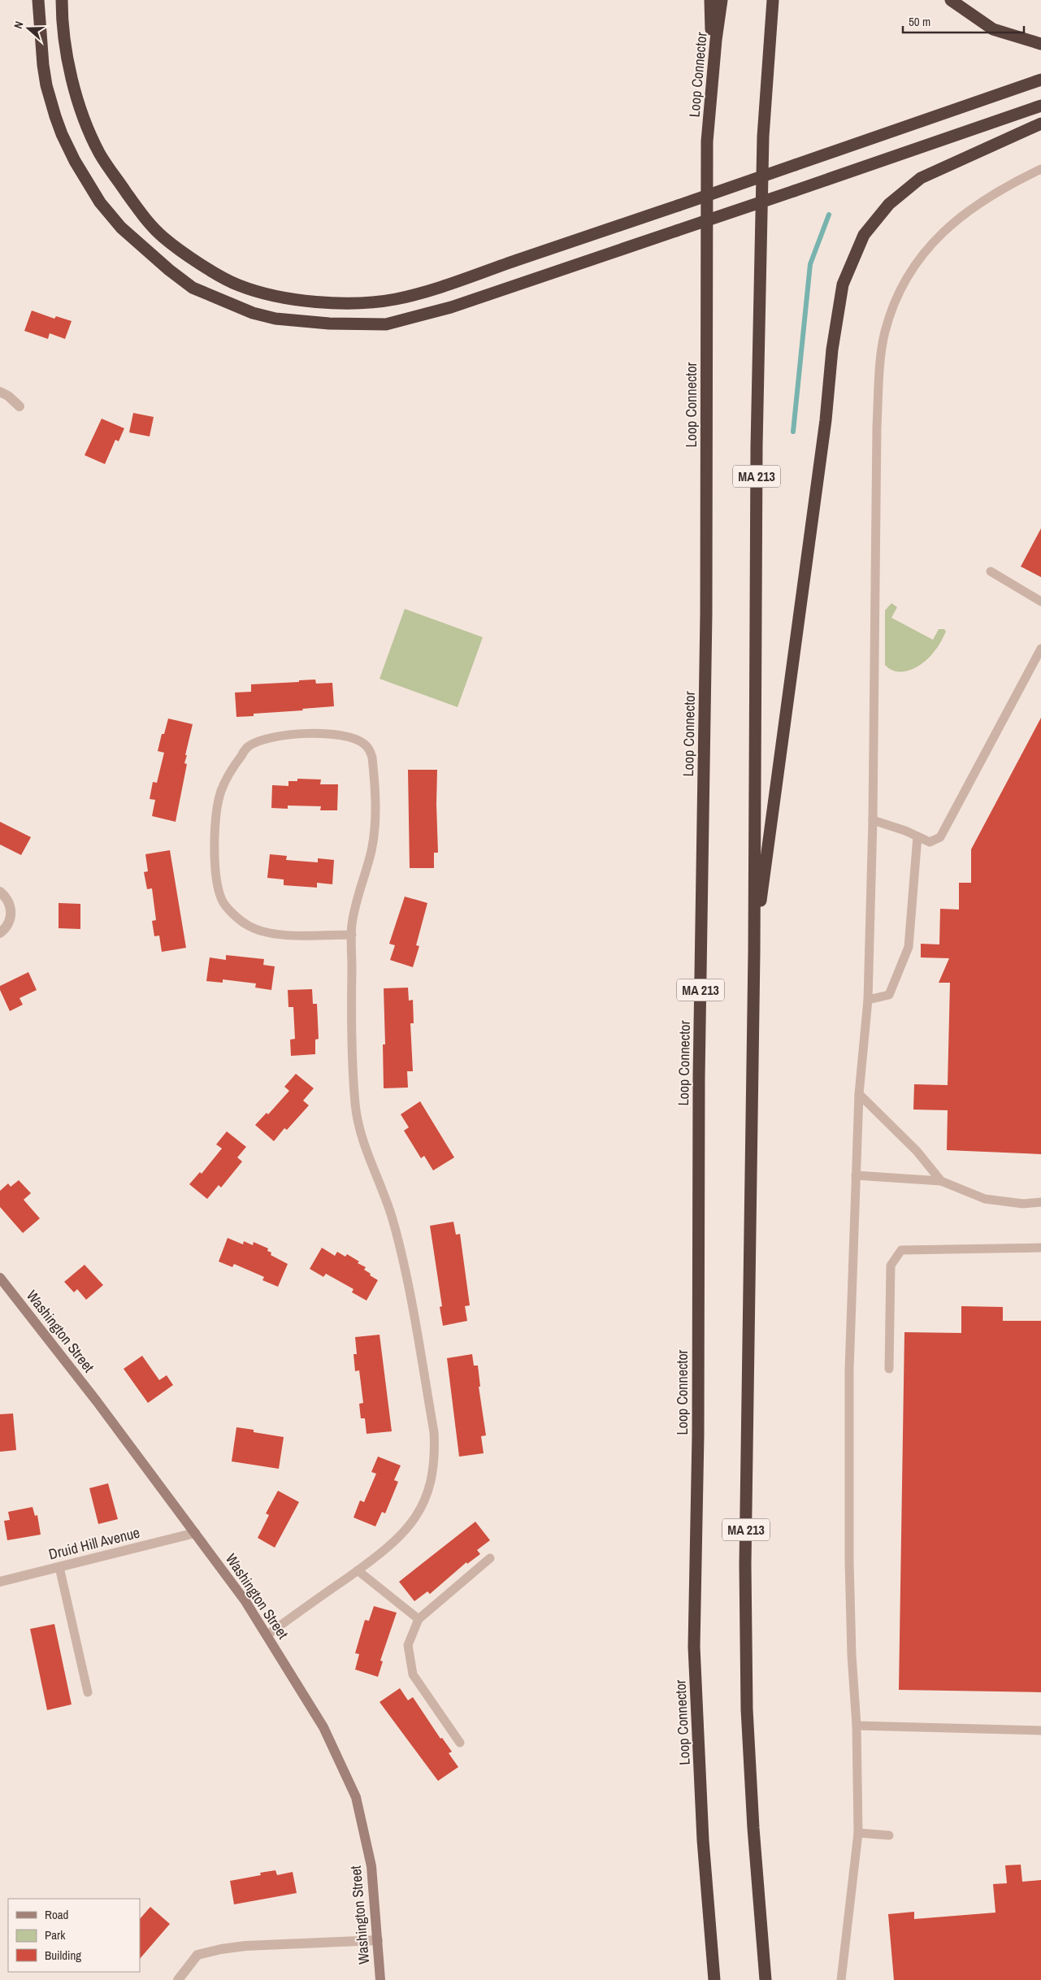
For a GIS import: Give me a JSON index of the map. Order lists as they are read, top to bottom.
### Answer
{
  "streets": {
    "highway": ["Loop Connector", "MA 213"],
    "street": ["Washington Street", "Druid Hill Avenue"]
  },
  "crossings": [
    ["Washington Street", "Druid Hill Avenue"]
  ],
  "legend": ["Road", "Park", "Building"],
  "scale_bar": "50 m",
  "north": "left"
}
